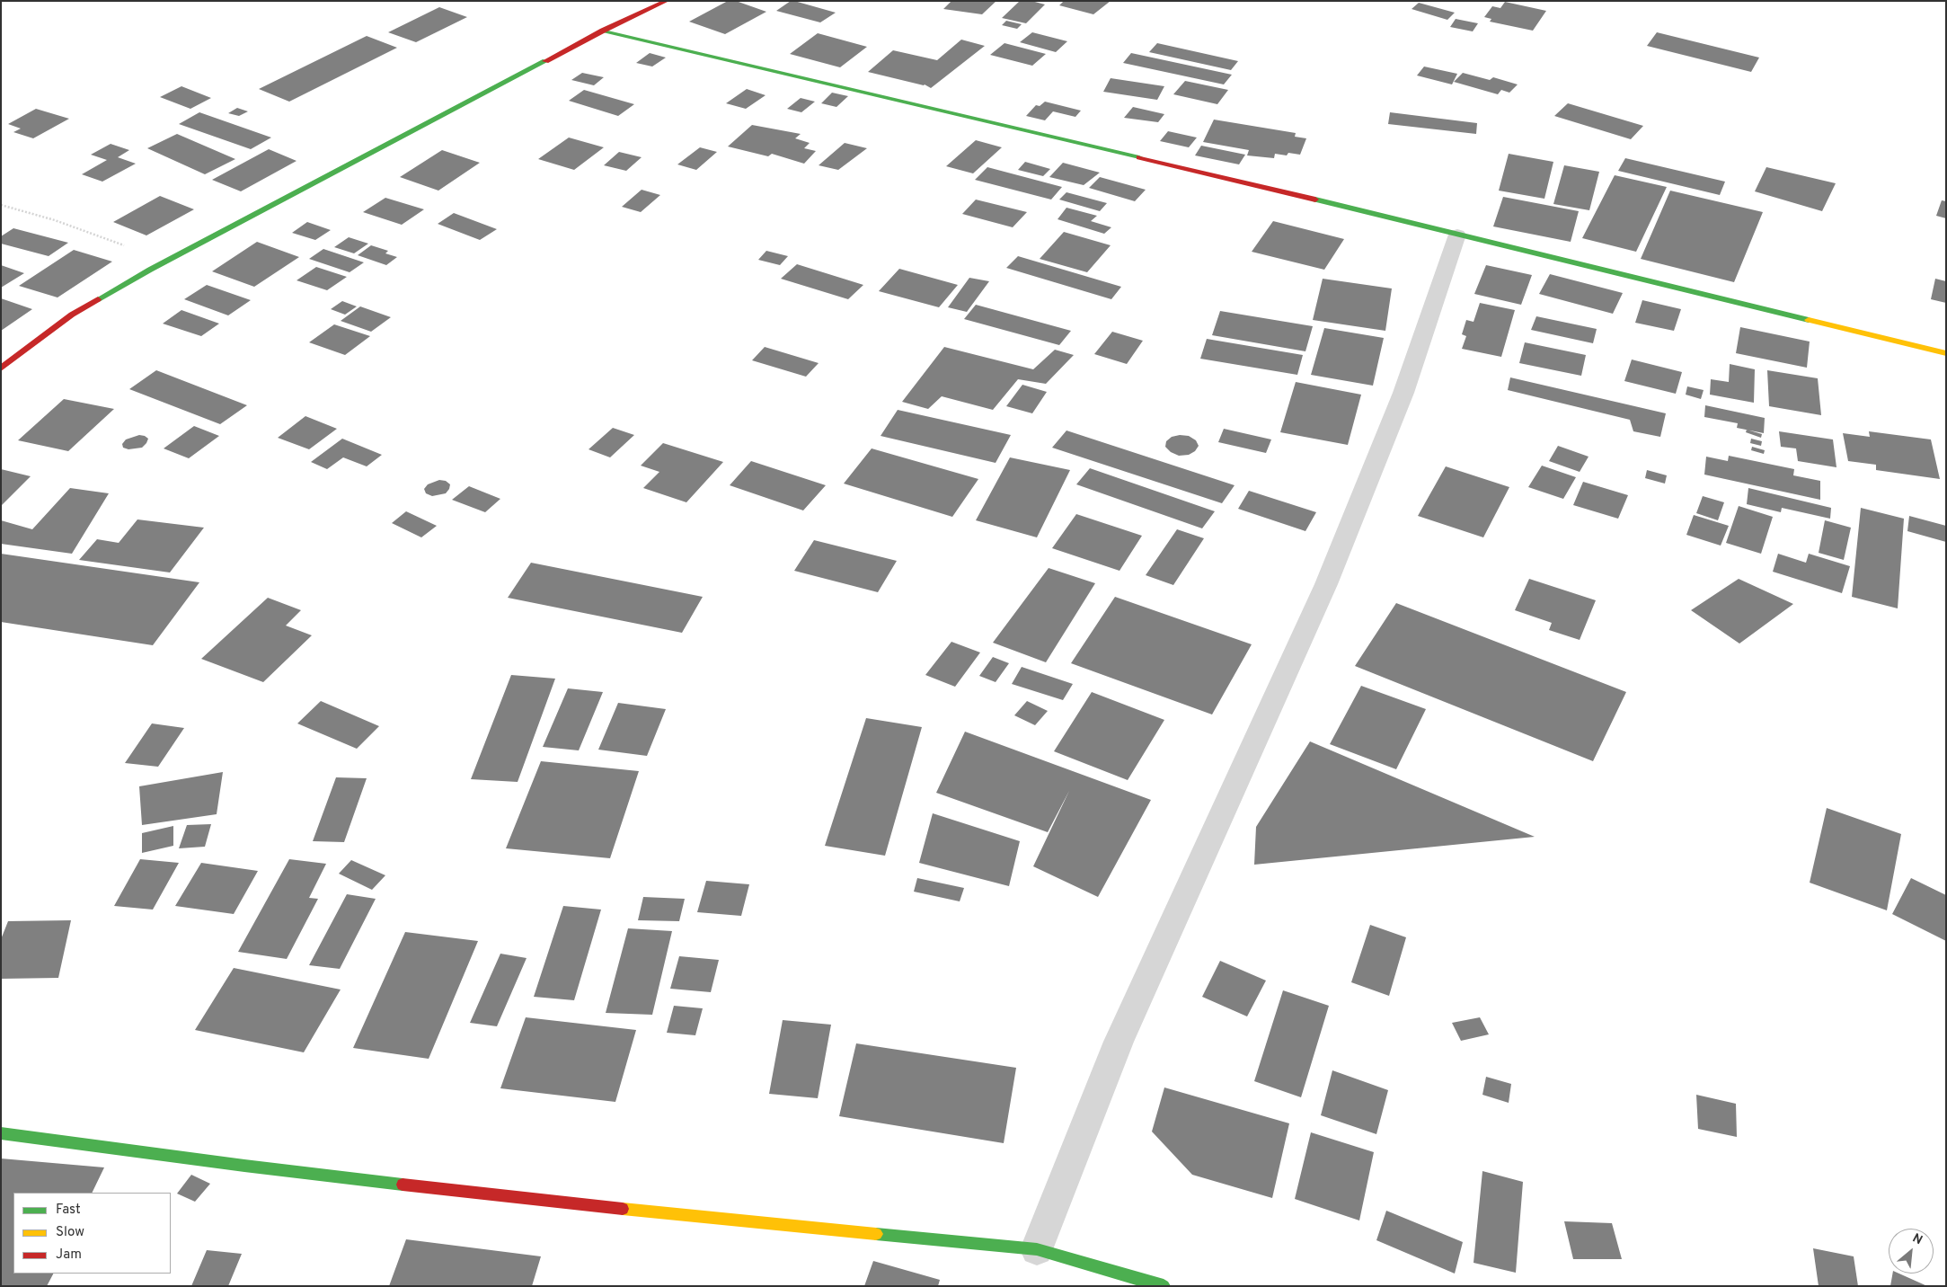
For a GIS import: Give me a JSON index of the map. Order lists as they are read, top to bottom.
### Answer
{
  "legend": ["Fast", "Slow", "Jam"],
  "north": "top right"
}
